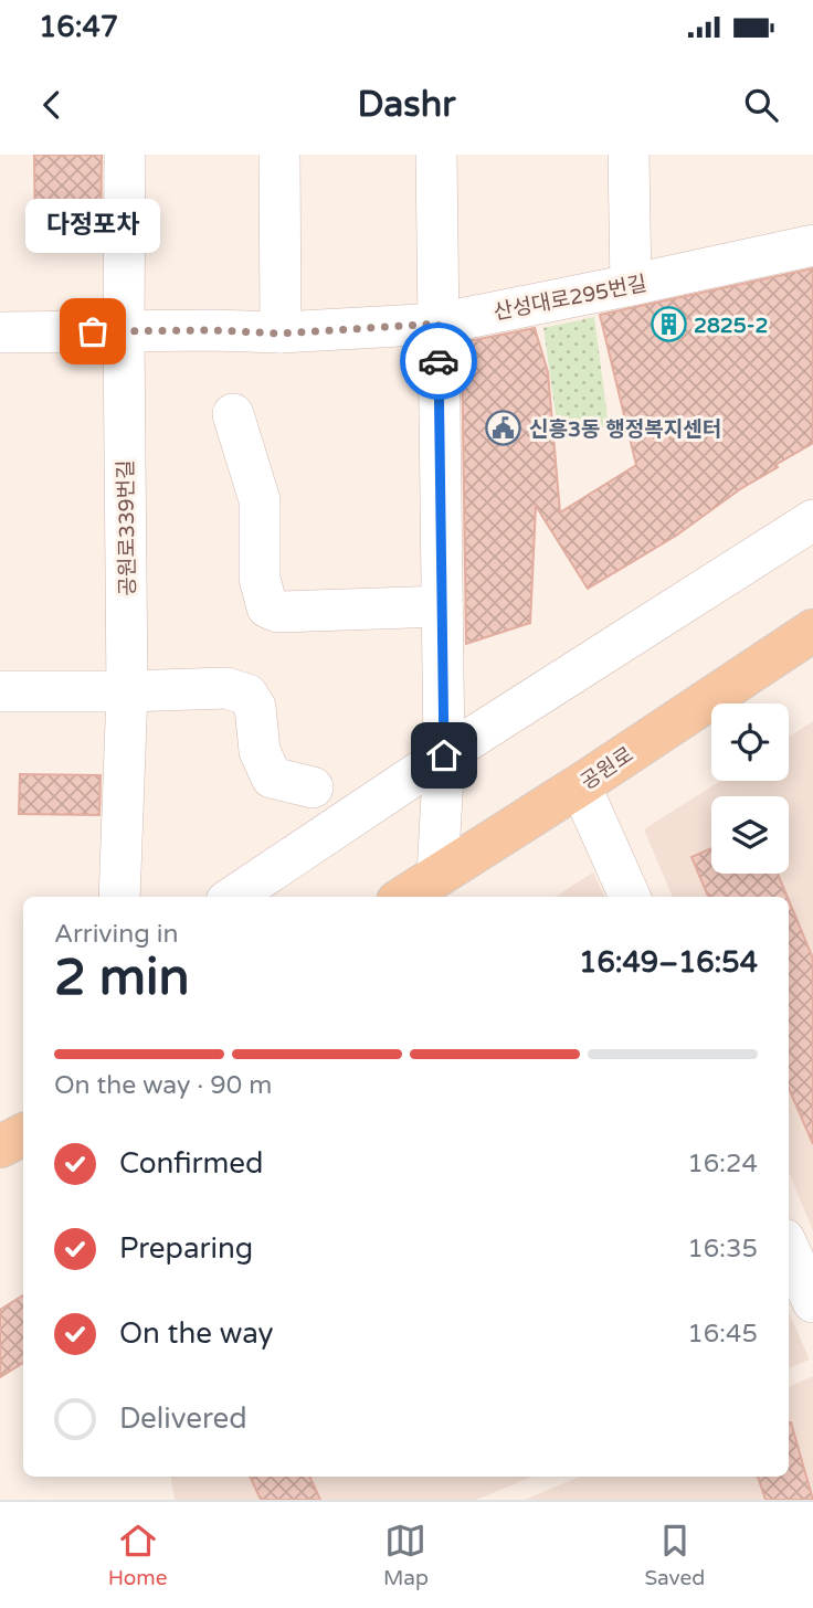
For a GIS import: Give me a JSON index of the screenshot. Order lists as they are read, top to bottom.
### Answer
{
  "streets": {
    "main road": ["공원로"],
    "street": ["산성대로295번길", "공원로339번길"]
  },
  "crossings": [
    ["산성대로295번길", "공원로339번길"]
  ],
  "places": {
    "building": ["2825-2"],
    "other": ["다정포차"],
    "public building": ["신흥3동 행정복지센터"]
  },
  "page": {
    "status": "16:47",
    "header": "Dashr",
    "bubble": "다정포차",
    "heading": ["2 min", "Arriving in", "16:49–16:54"],
    "bar": "On the way · 90 m",
    "list": [
      ["Confirmed", "16:24"],
      ["Preparing", "16:35"],
      ["On the way", "16:45"],
      "Delivered"
    ],
    "tabs": ["Home", "Map", "Saved"]
  }
}
